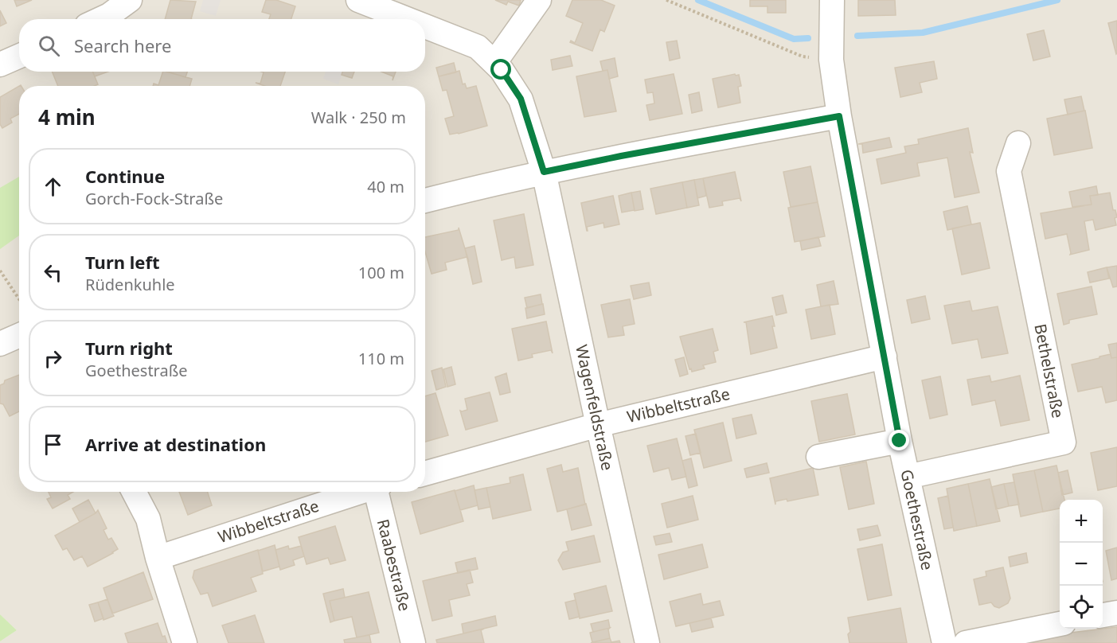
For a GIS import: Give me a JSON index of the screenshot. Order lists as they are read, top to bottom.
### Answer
{
  "streets": {
    "street": [
      "Bethelstraße",
      "Wibbeltstraße",
      "Wagenfeldstraße",
      "Goethestraße",
      "Raabestraße"
    ]
  },
  "crossings": [
    ["Bethelstraße", "Goethestraße"],
    ["Wibbeltstraße", "Wagenfeldstraße"],
    ["Wibbeltstraße", "Goethestraße"]
  ],
  "page": {
    "search": "Search here",
    "heading": ["4 min", "Walk · 250 m"],
    "list": [
      ["Continue", "Gorch-Fock-Straße", "40 m"],
      ["Turn left", "Rüdenkuhle", "100 m"],
      ["Turn right", "Goethestraße", "110 m"],
      "Arrive at destination"
    ],
    "map_buttons": ["+", "−"]
  }
}
